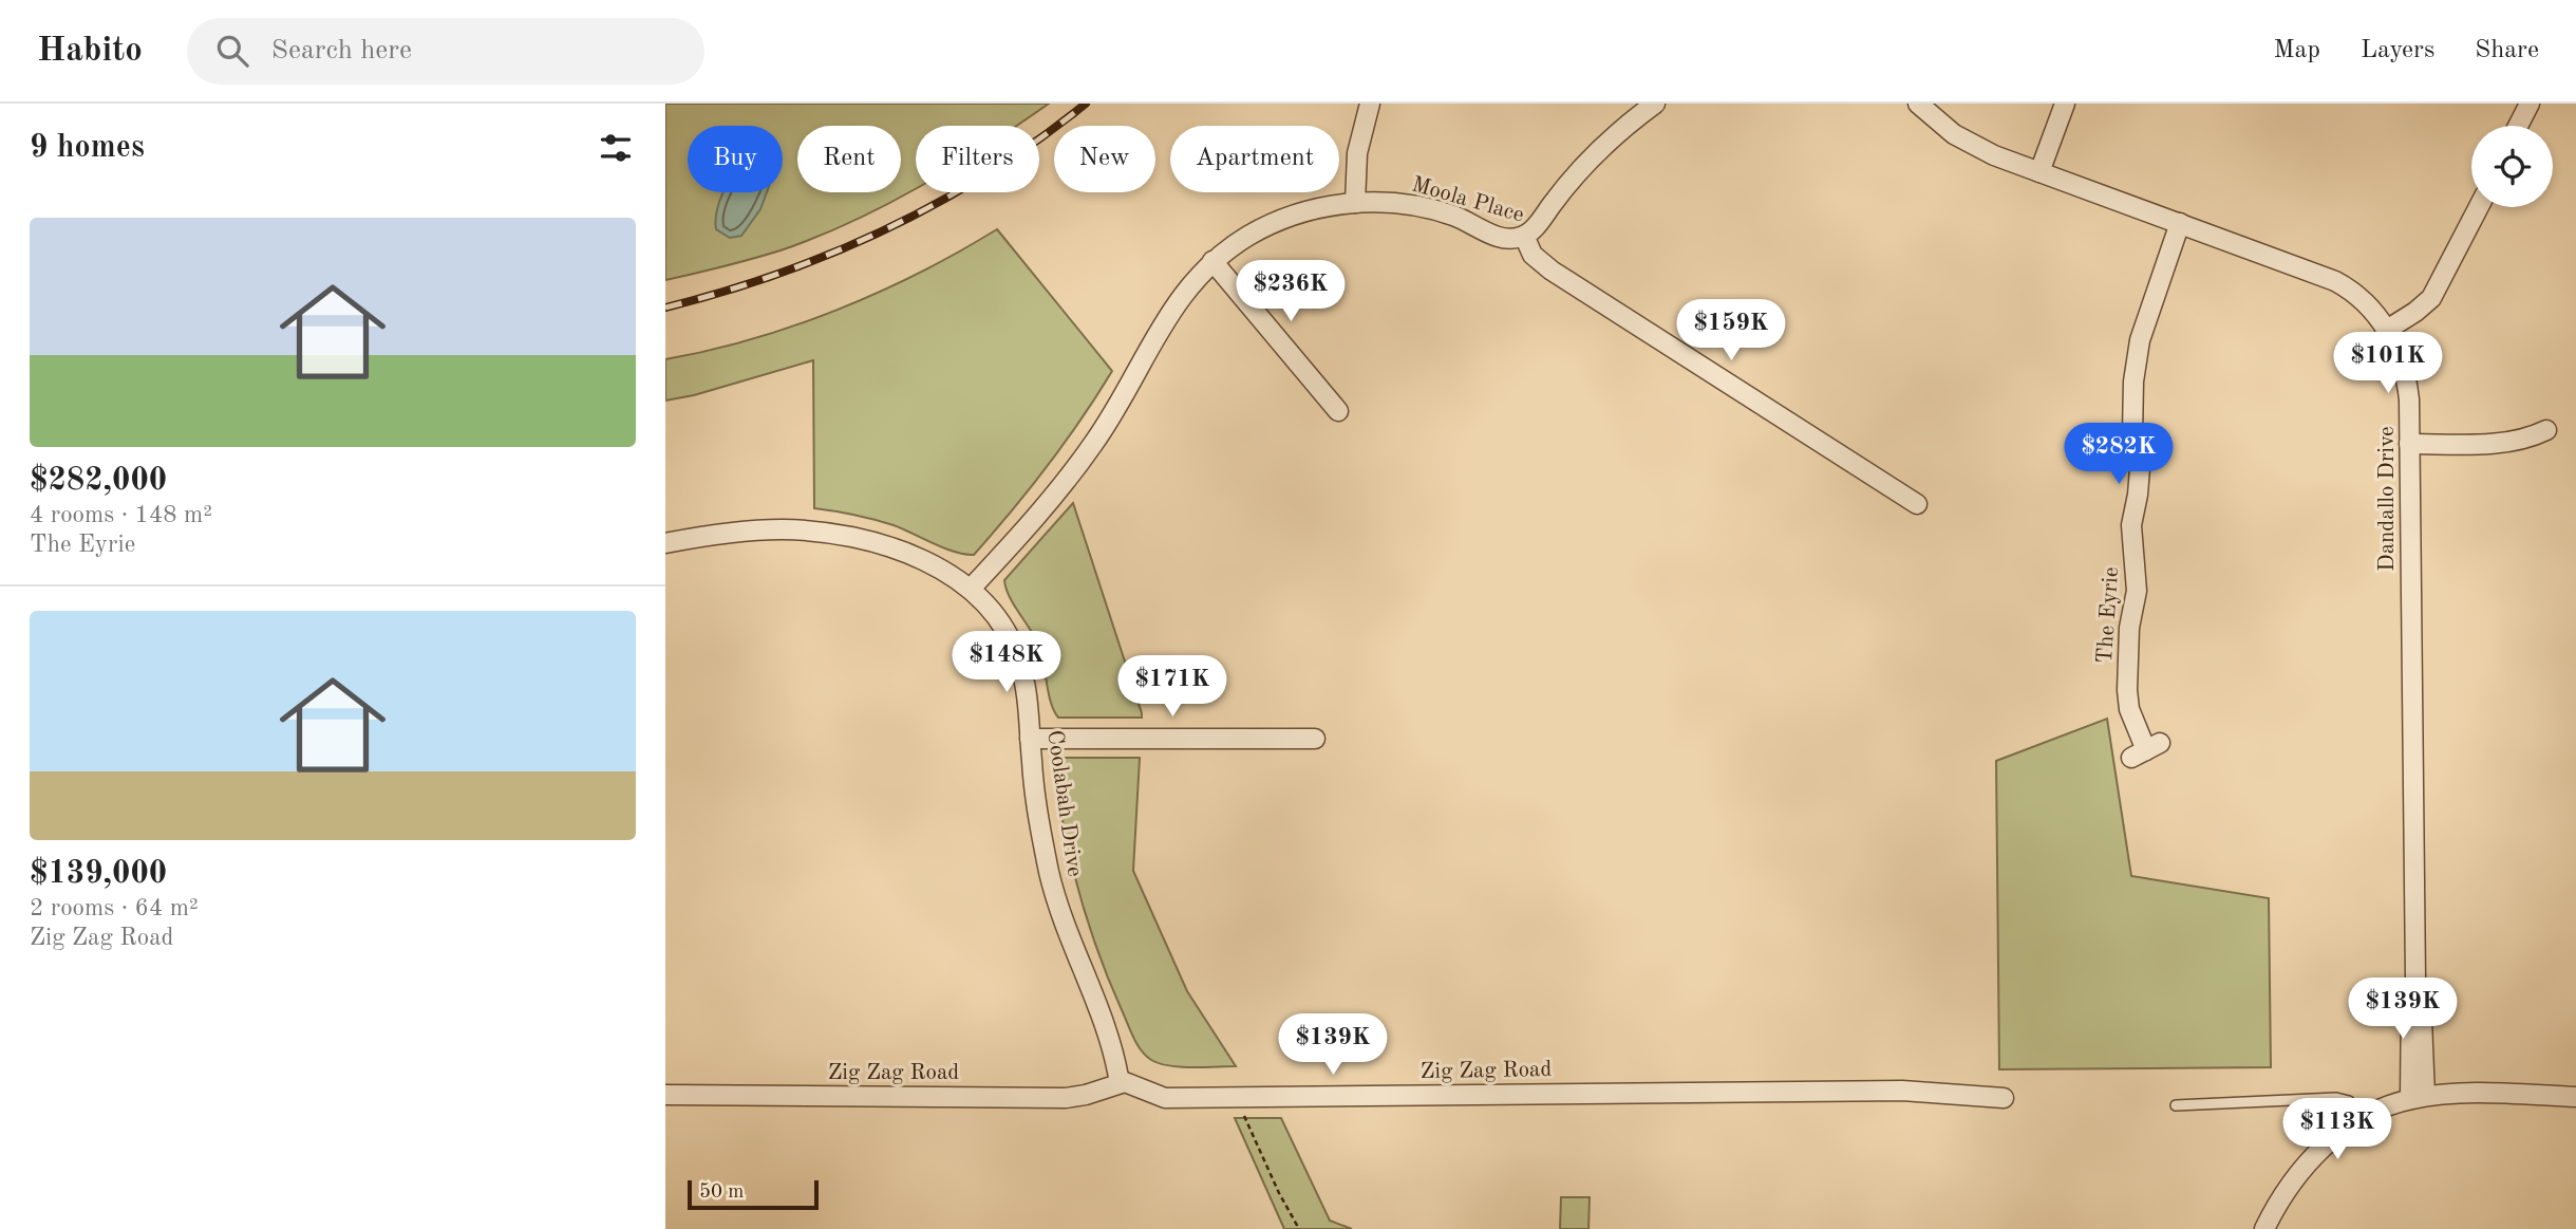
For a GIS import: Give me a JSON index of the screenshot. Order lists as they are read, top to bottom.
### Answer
{
  "streets": {
    "street": [
      "Moola Place",
      "Dandallo Drive",
      "The Eyrie",
      "Coolabah Drive",
      "Zig Zag Road"
    ]
  },
  "crossings": [
    ["Moola Place", "Coolabah Drive"],
    ["Dandallo Drive", "The Eyrie"],
    ["Coolabah Drive", "Zig Zag Road"]
  ],
  "scale_bar": "50 m",
  "page": {
    "header": "Habito",
    "search": "Search here",
    "nav": ["Map", "Layers", "Share"],
    "heading": "9 homes",
    "chip": [
      "Buy",
      "Rent",
      "Filters",
      "New",
      "Apartment"
    ],
    "list": [
      {
        "name": "$282,000",
        "note": "4 rooms · 148 m² · The Eyrie"
      },
      {
        "name": "$139,000",
        "note": "2 rooms · 64 m² · Zig Zag Road"
      }
    ],
    "price": [
      "$236K",
      "$159K",
      "$101K",
      "$282K",
      "$148K",
      "$171K",
      "$139K",
      "$139K",
      "$113K"
    ],
    "scale": "50 m"
  }
}
